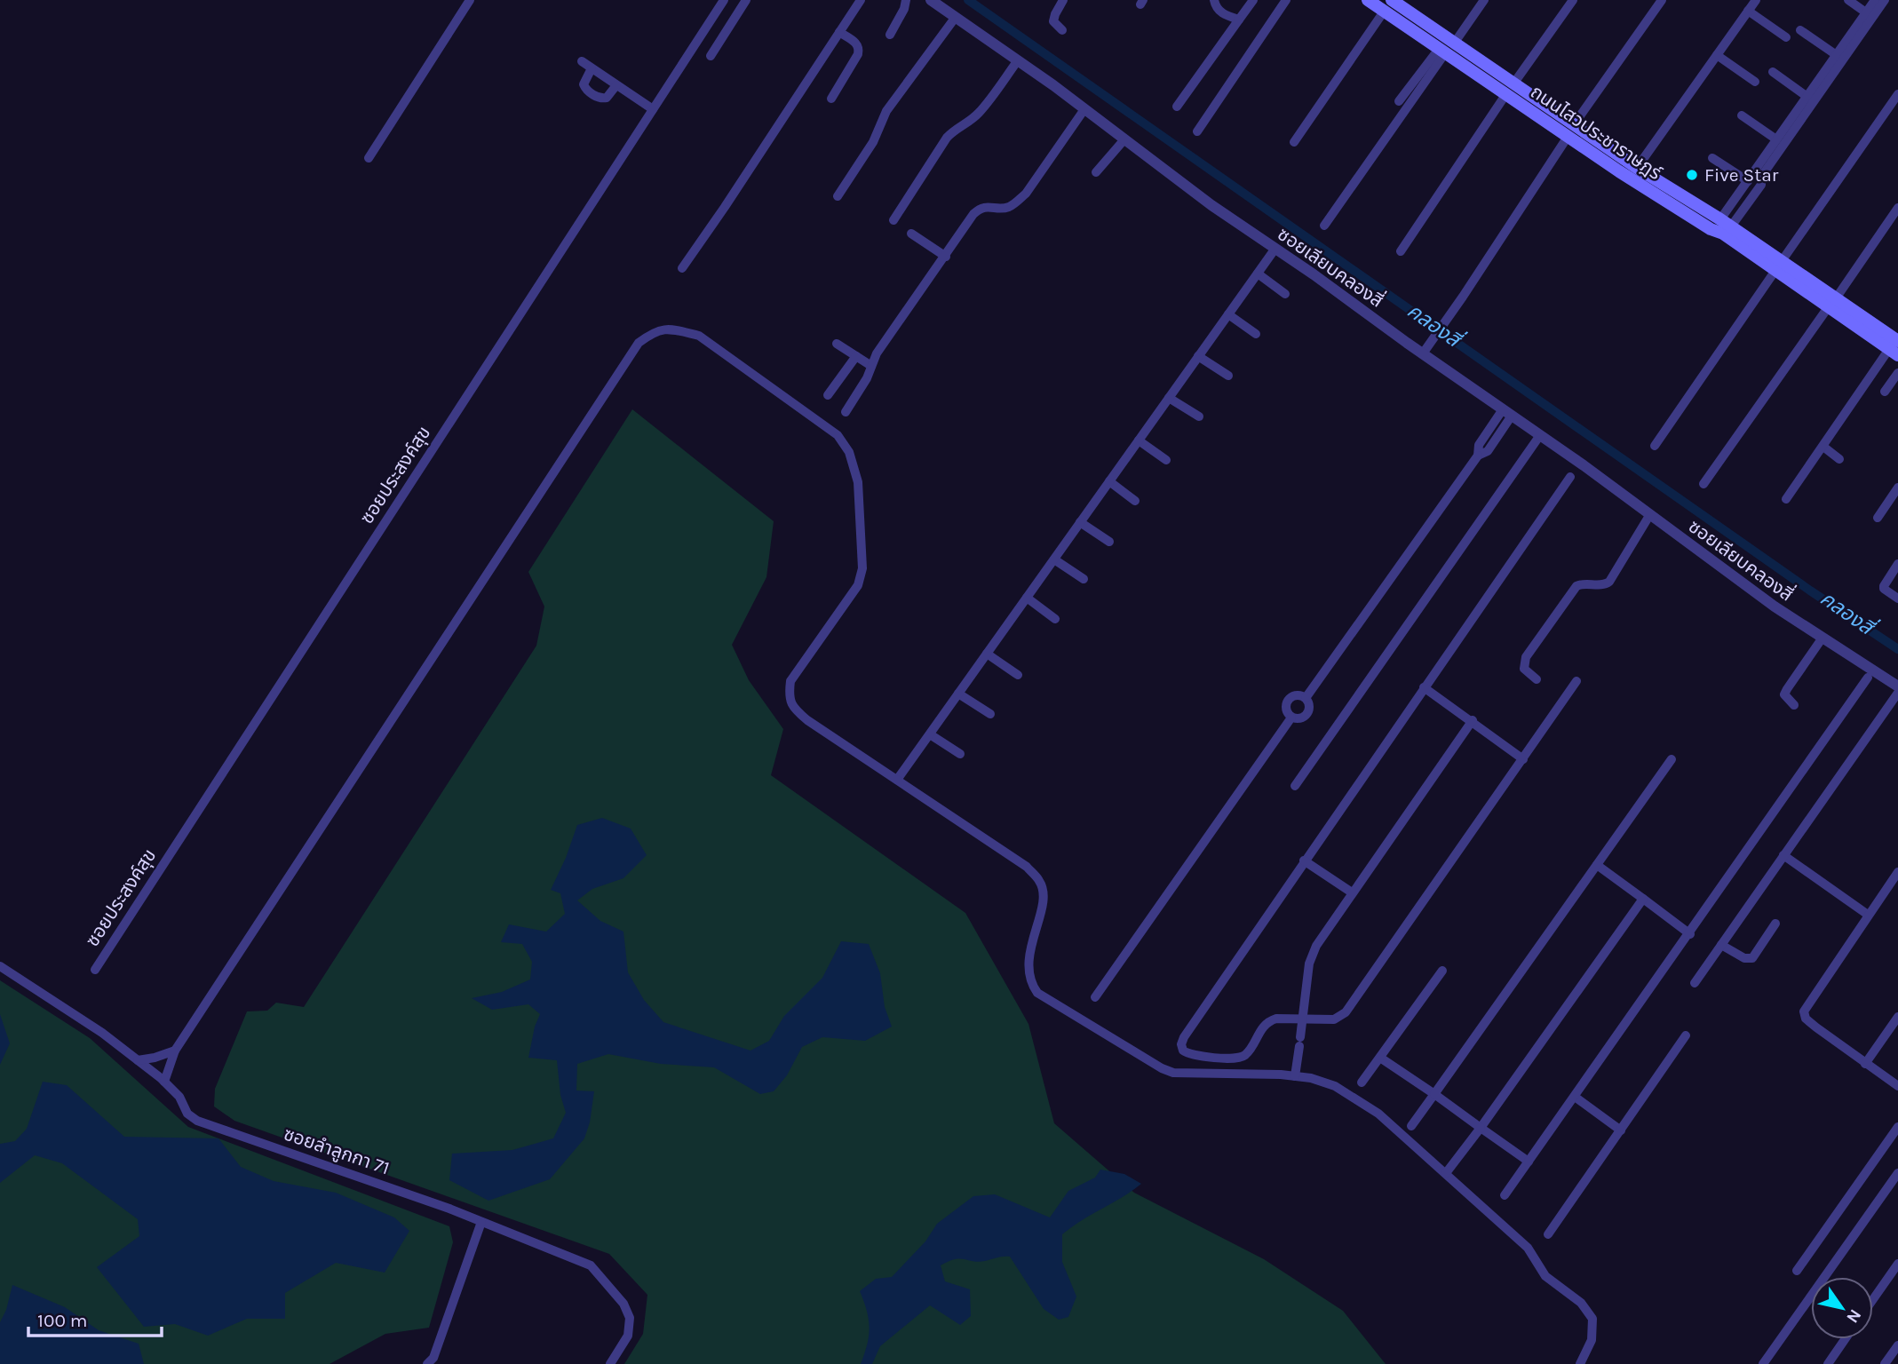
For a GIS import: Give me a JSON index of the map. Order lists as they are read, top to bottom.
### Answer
{
  "streets": {
    "main road": ["ถนนไสวประชาราษฎร์"],
    "street": ["ซอยเลียบคลองสี่", "ซอยประสงค์สุข", "ซอยลำลูกกา 71"]
  },
  "water": ["คลองสี่"],
  "places": ["Five Star"],
  "scale_bar": "100 m",
  "north": "bottom right"
}
